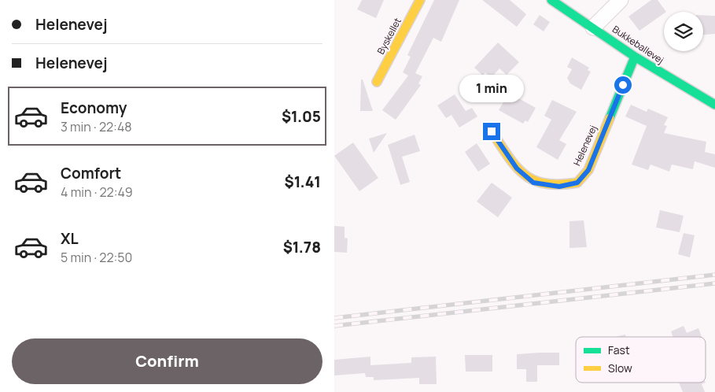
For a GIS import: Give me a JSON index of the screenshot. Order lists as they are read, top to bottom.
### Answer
{
  "streets": {
    "street": ["Byskellet", "Bukkeballevej", "Helenevej"]
  },
  "crossings": [
    ["Bukkeballevej", "Helenevej"]
  ],
  "legend": ["Fast", "Slow"],
  "page": {
    "banner": ["Helenevej", "Helenevej"],
    "bubble": "1 min",
    "list": [
      {
        "name": "Economy",
        "note": "3 min · 22:48",
        "value": "$1.05"
      },
      {
        "name": "Comfort",
        "note": "4 min · 22:49",
        "value": "$1.41"
      },
      {
        "name": "XL",
        "note": "5 min · 22:50",
        "value": "$1.78"
      }
    ],
    "buttons": "Confirm"
  }
}
